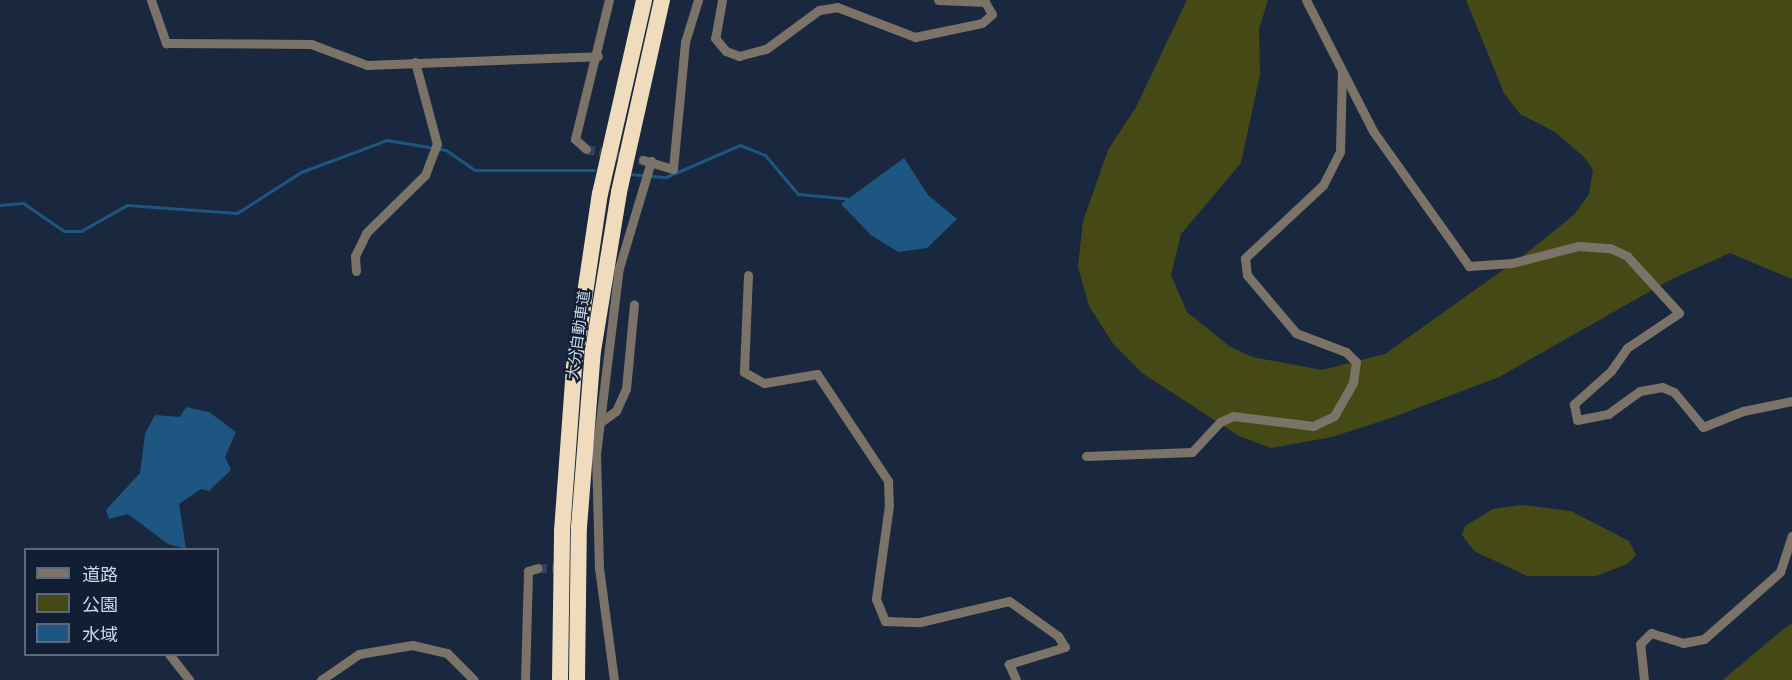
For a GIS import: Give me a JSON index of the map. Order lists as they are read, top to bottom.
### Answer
{
  "streets": {
    "highway": ["大分自動車道"]
  },
  "legend": ["道路", "公園", "水域"]
}
